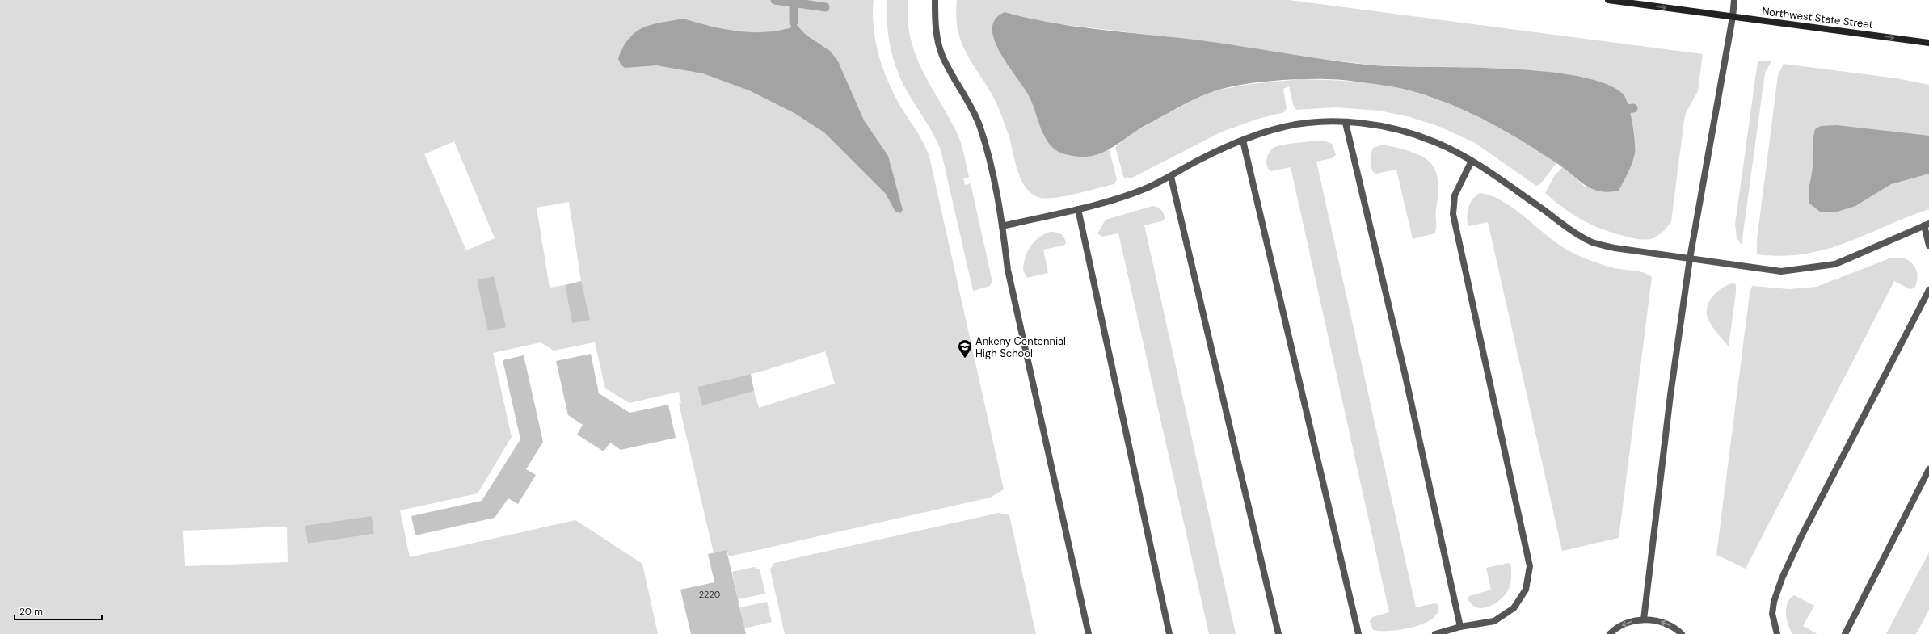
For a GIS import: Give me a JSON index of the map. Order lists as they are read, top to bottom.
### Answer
{
  "streets": {
    "main road": ["Northwest State Street"]
  },
  "one_way": ["Northwest State Street"],
  "places": {
    "school or university": ["Ankeny Centennial High School"]
  },
  "house_numbers": ["2220"],
  "scale_bar": "20 m"
}
